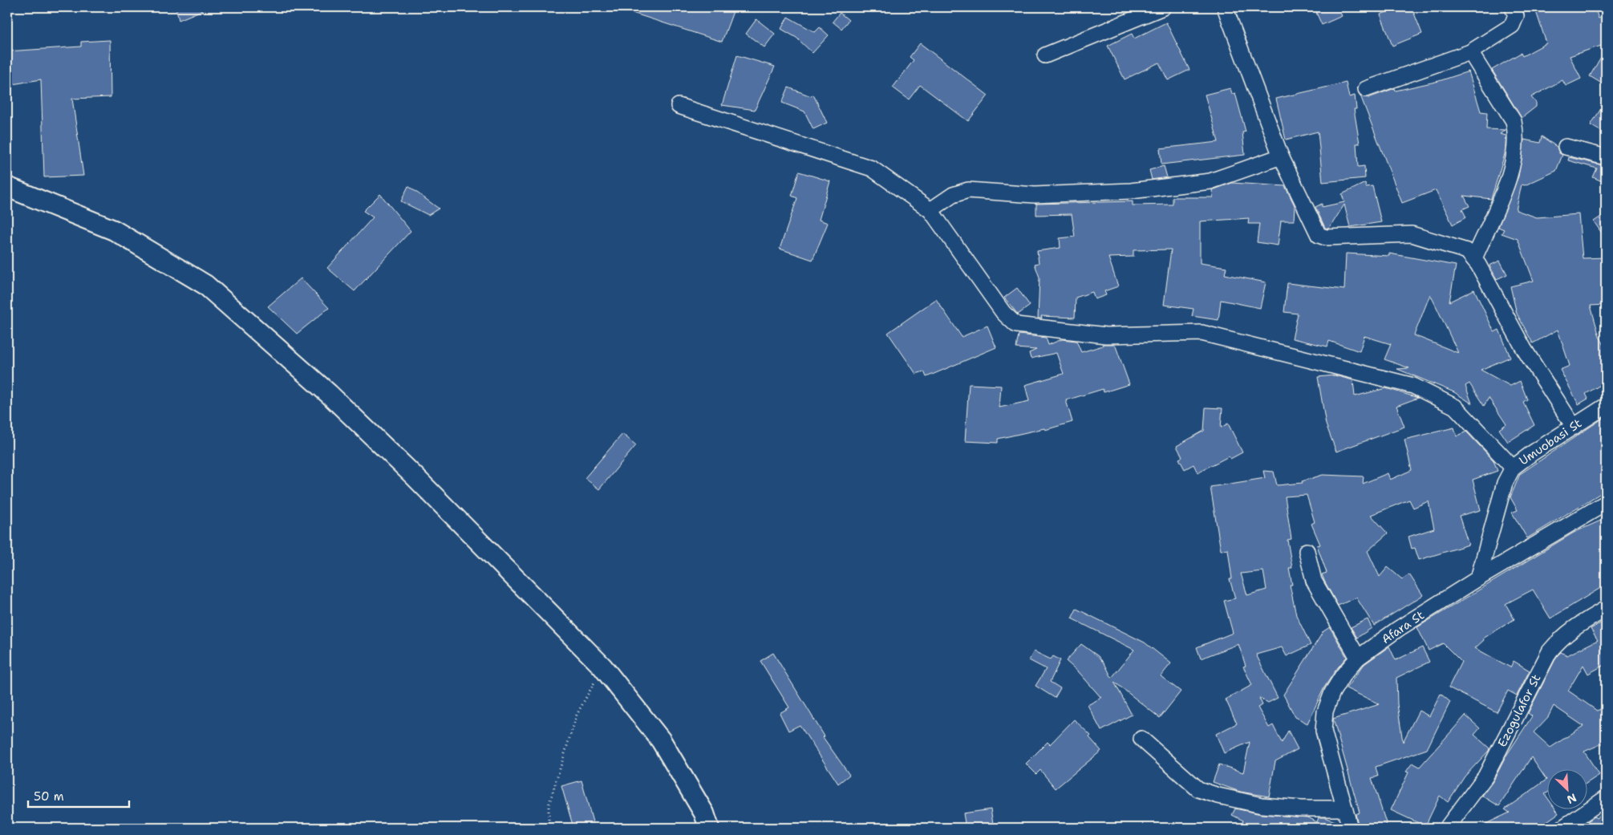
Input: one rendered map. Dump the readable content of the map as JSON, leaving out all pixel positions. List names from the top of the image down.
{
  "streets": {
    "street": ["Umuobasi St", "Afara St", "Ezogulafor St"]
  },
  "crossings": [
    ["Umuobasi St", "Afara St"]
  ],
  "scale_bar": "50 m",
  "north": "bottom right"
}
